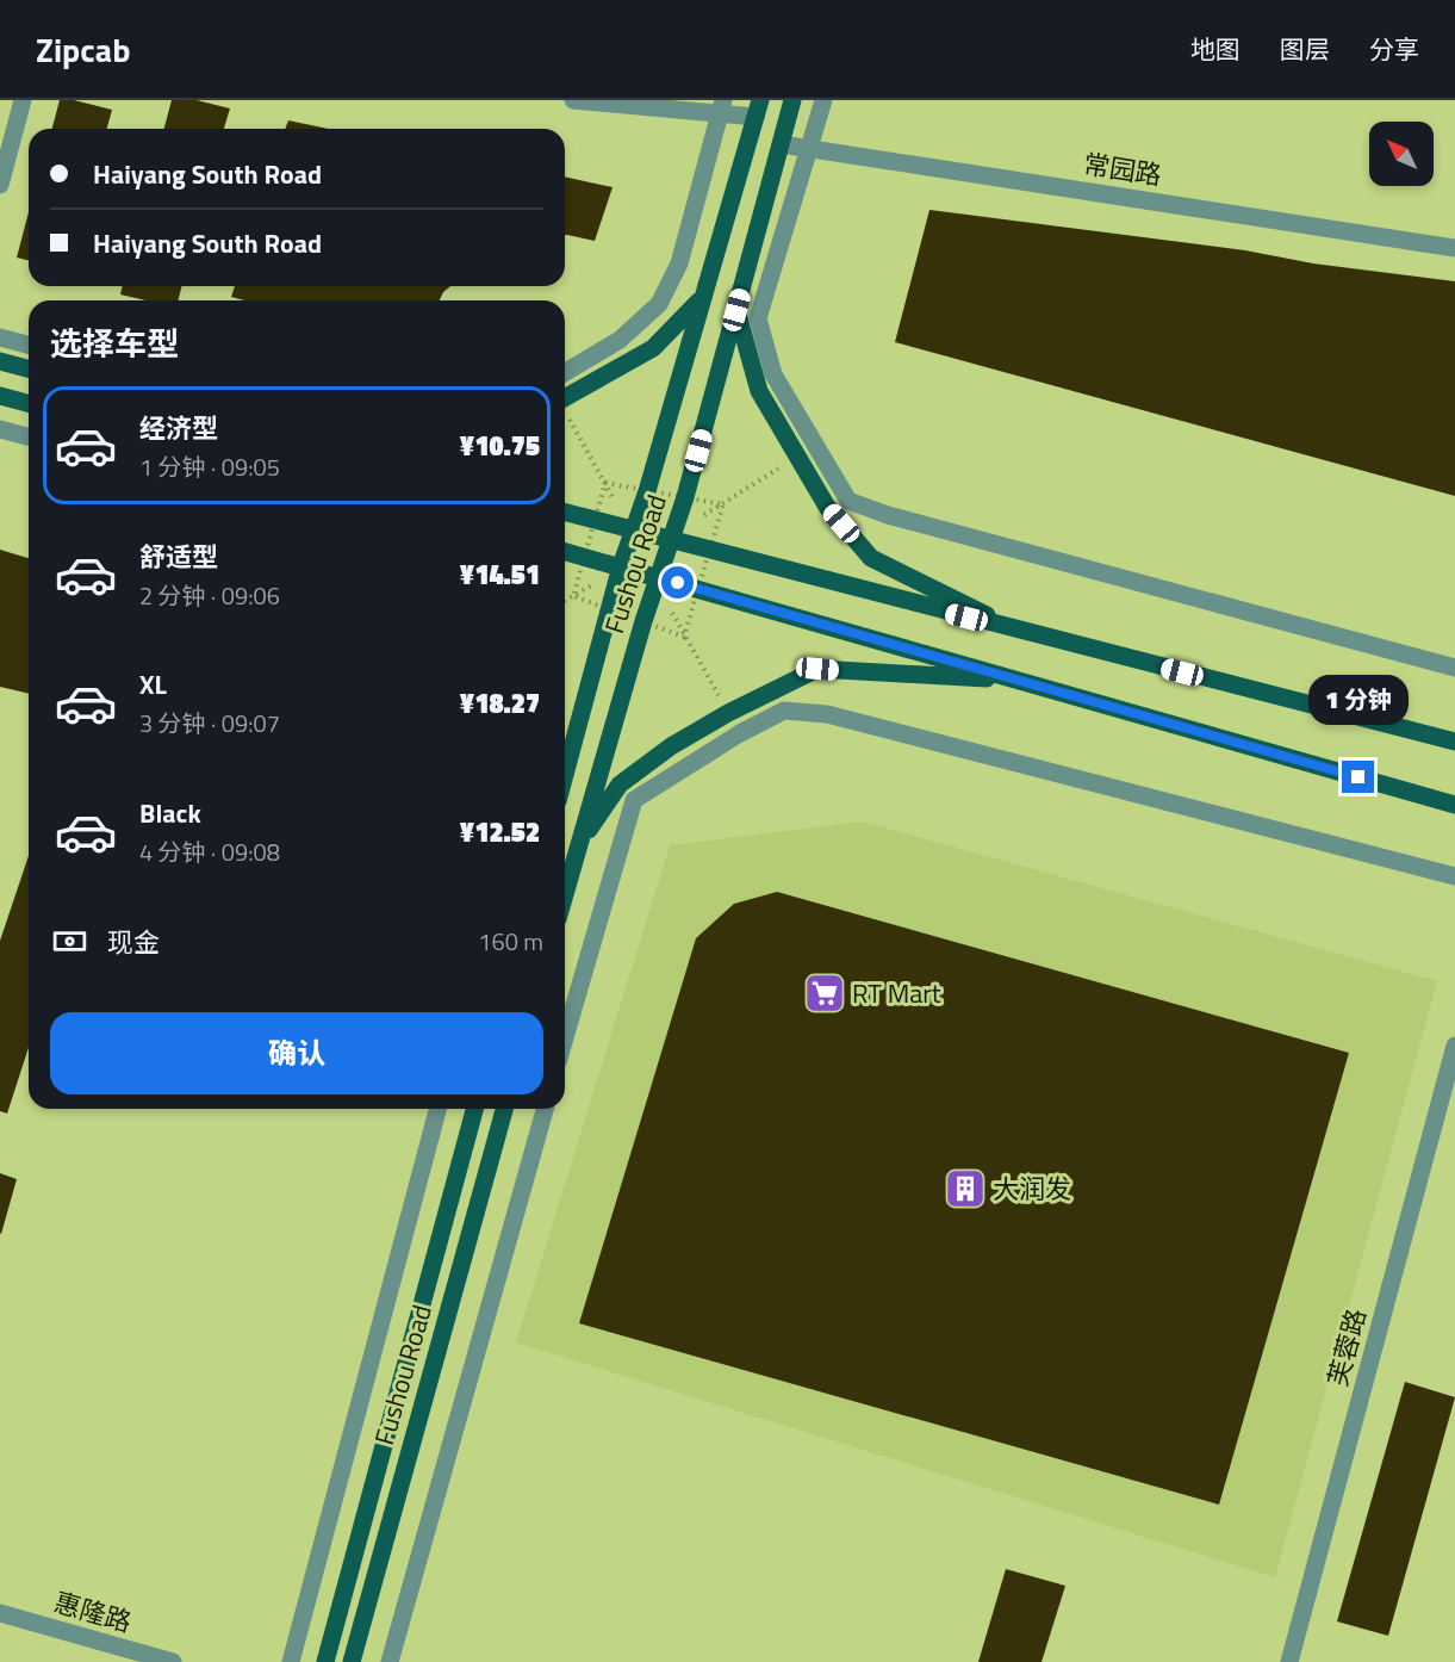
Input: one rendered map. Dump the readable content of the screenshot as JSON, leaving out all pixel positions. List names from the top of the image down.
{
  "streets": {
    "main road": ["Fushou Road"],
    "street": ["常园路", "芙蓉路", "惠隆路"]
  },
  "crossings": [
    ["常园路", "Fushou Road"]
  ],
  "places": {
    "supermarket": ["RT Mart"],
    "building": ["大润发"]
  },
  "north": "top left",
  "page": {
    "header": "Zipcab",
    "nav": ["地图", "图层", "分享"],
    "banner": ["Haiyang South Road", "Haiyang South Road"],
    "heading": "选择车型",
    "list": [
      {
        "name": "经济型",
        "note": "1 分钟 · 09:05",
        "value": "¥10.75"
      },
      {
        "name": "舒适型",
        "note": "2 分钟 · 09:06",
        "value": "¥14.51"
      },
      {
        "name": "XL",
        "note": "3 分钟 · 09:07",
        "value": "¥18.27"
      },
      {
        "name": "Black",
        "note": "4 分钟 · 09:08",
        "value": "¥12.52"
      }
    ],
    "bubble": "1 分钟",
    "pay": ["现金", "160 m"],
    "buttons": "确认"
  }
}
